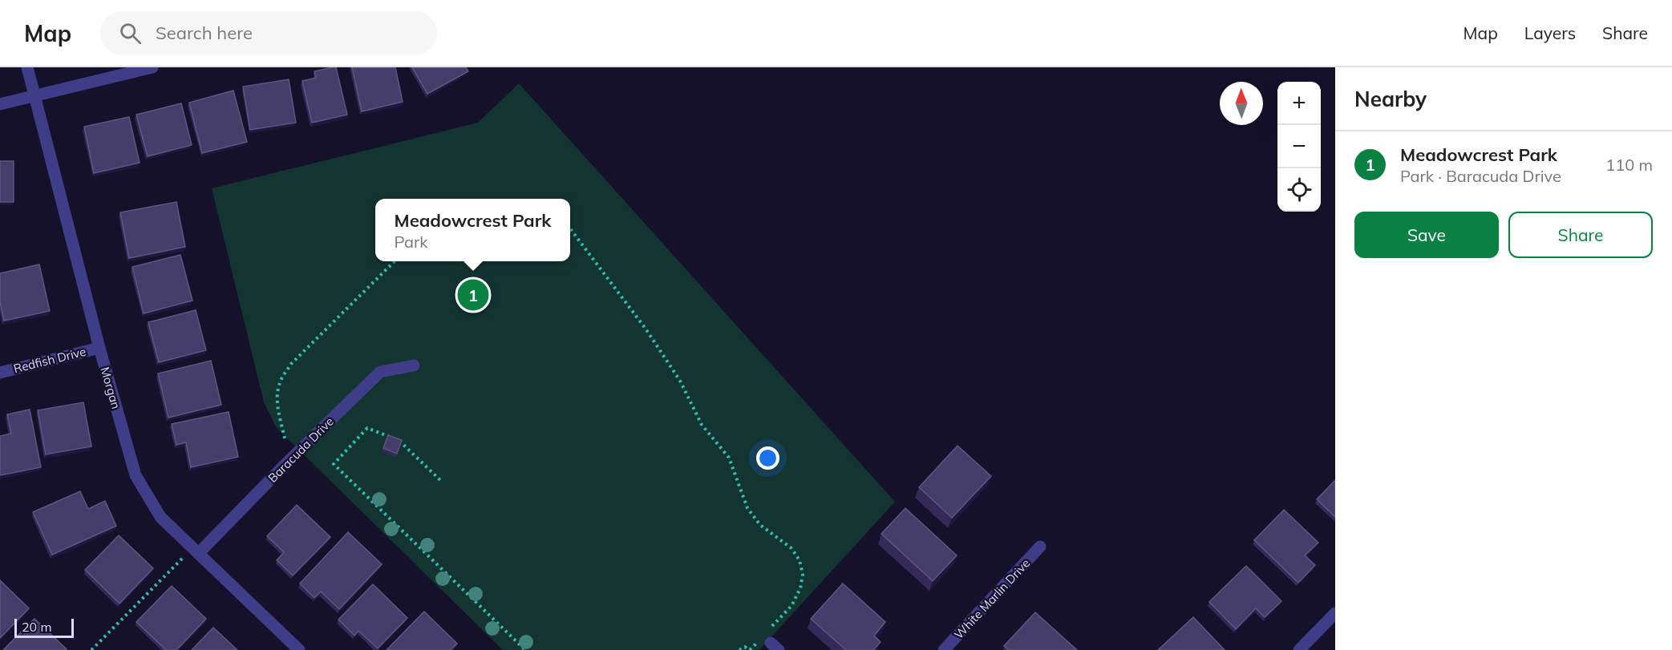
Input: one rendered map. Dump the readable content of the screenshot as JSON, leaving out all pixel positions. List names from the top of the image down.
{
  "streets": {
    "street": [
      "Redfish Drive",
      "Morgan",
      "Baracuda Drive",
      "White Marlin Drive"
    ]
  },
  "crossings": [
    ["Redfish Drive", "Morgan"],
    ["Morgan", "Baracuda Drive"]
  ],
  "scale_bar": "20 m",
  "north": "top",
  "page": {
    "header": "Map",
    "search": "Search here",
    "nav": ["Map", "Layers", "Share"],
    "heading": "Nearby",
    "map_buttons": ["+", "−"],
    "list": [
      {
        "mark": "1",
        "name": "Meadowcrest Park",
        "note": "Park · Baracuda Drive",
        "value": "110 m"
      }
    ],
    "buttons": ["Save", "Share"],
    "popup": ["Meadowcrest Park", "Park"],
    "pins": "1",
    "scale": "20 m"
  }
}
